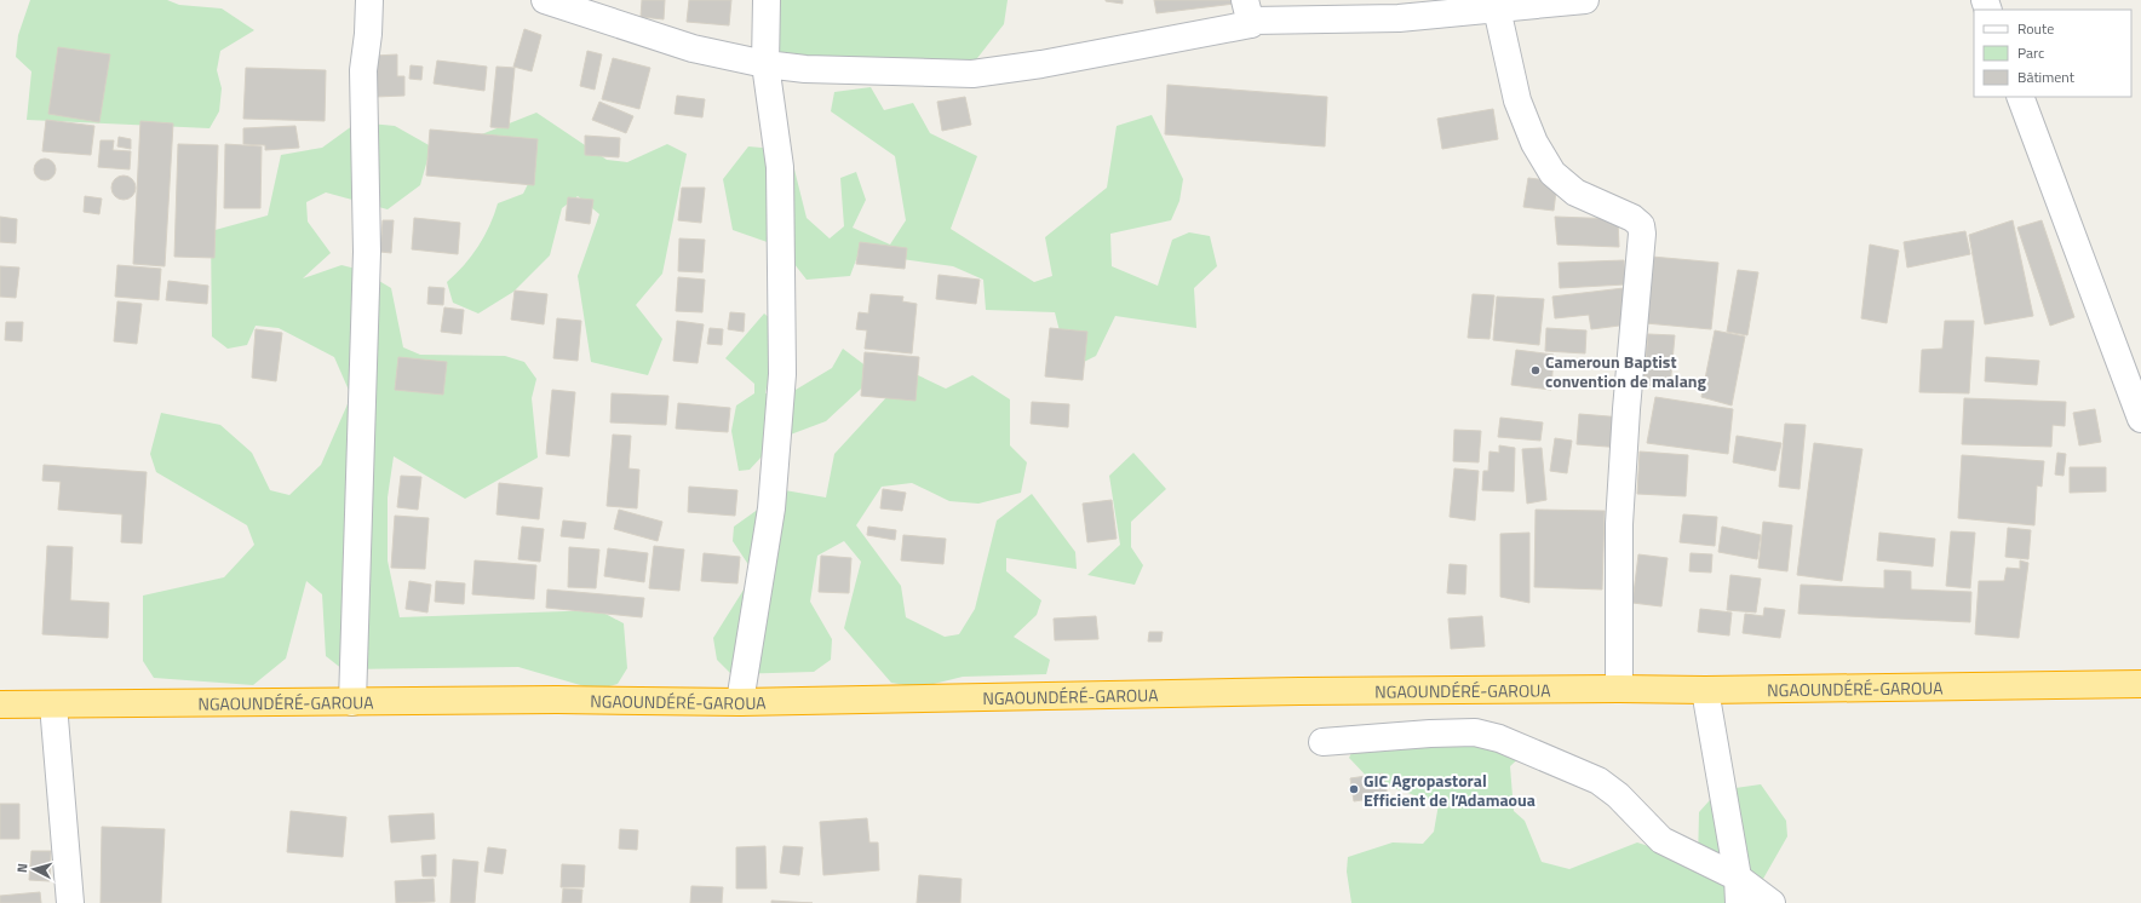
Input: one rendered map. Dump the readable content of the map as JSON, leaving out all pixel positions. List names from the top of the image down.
{
  "streets": {
    "highway": ["NGAOUNDÉRÉ-GAROUA"]
  },
  "places": ["Cameroun Baptist convention de malang", "GIC Agropastoral Efficient de ľAdamaoua"],
  "legend": ["Route", "Parc", "Bâtiment"],
  "north": "left"
}
